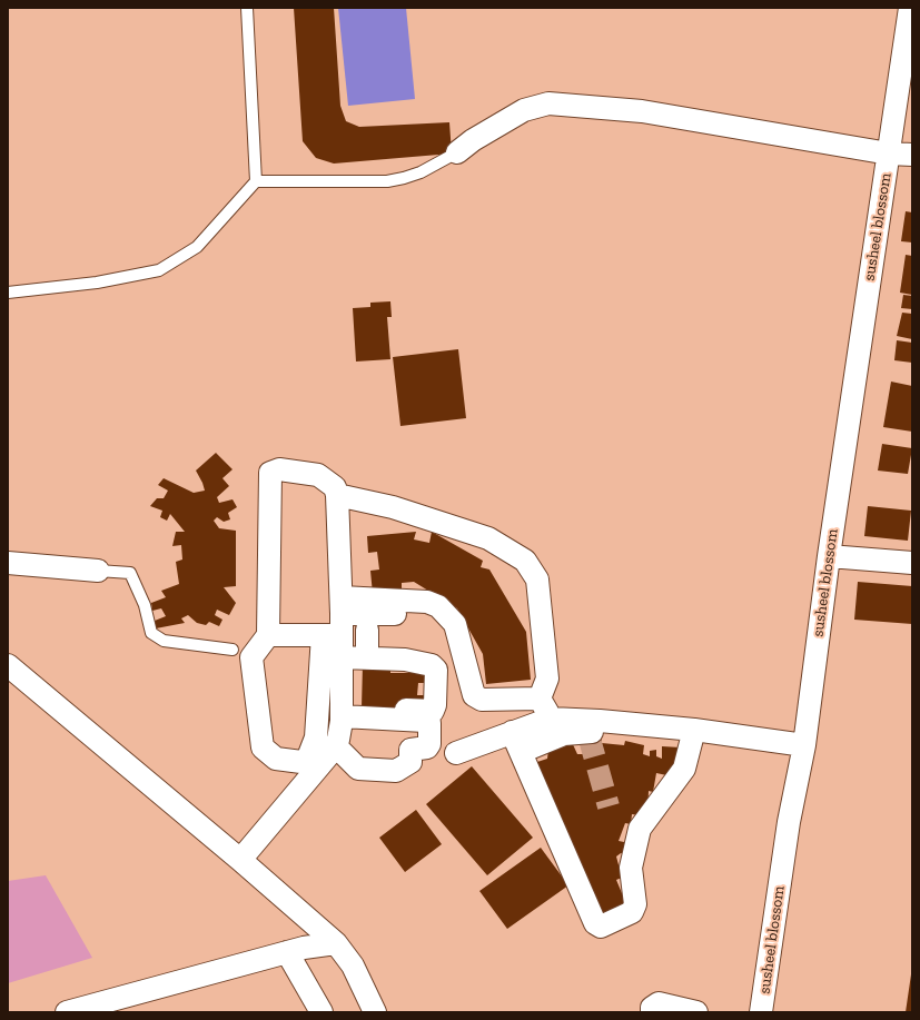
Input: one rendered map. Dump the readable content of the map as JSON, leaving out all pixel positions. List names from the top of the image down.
{
  "streets": {
    "street": ["susheel blossom"]
  }
}
